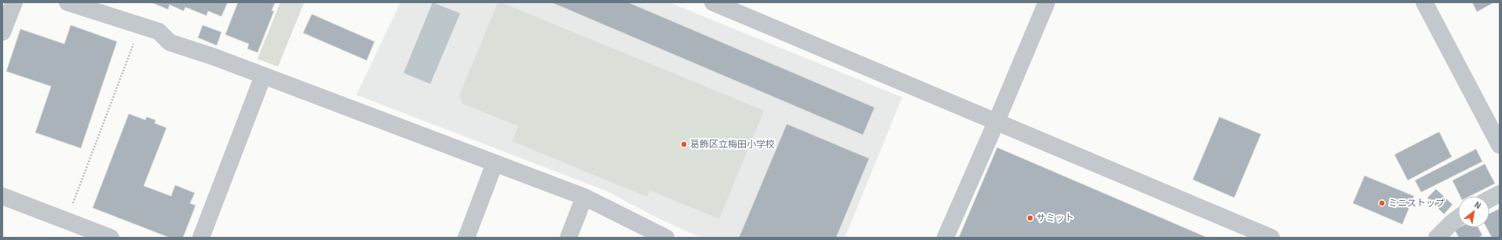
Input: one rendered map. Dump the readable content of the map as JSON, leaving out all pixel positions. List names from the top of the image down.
{
  "places": ["葛飾区立梅田小学校", "ミニストップ", "サミット"],
  "north": "top right"
}
